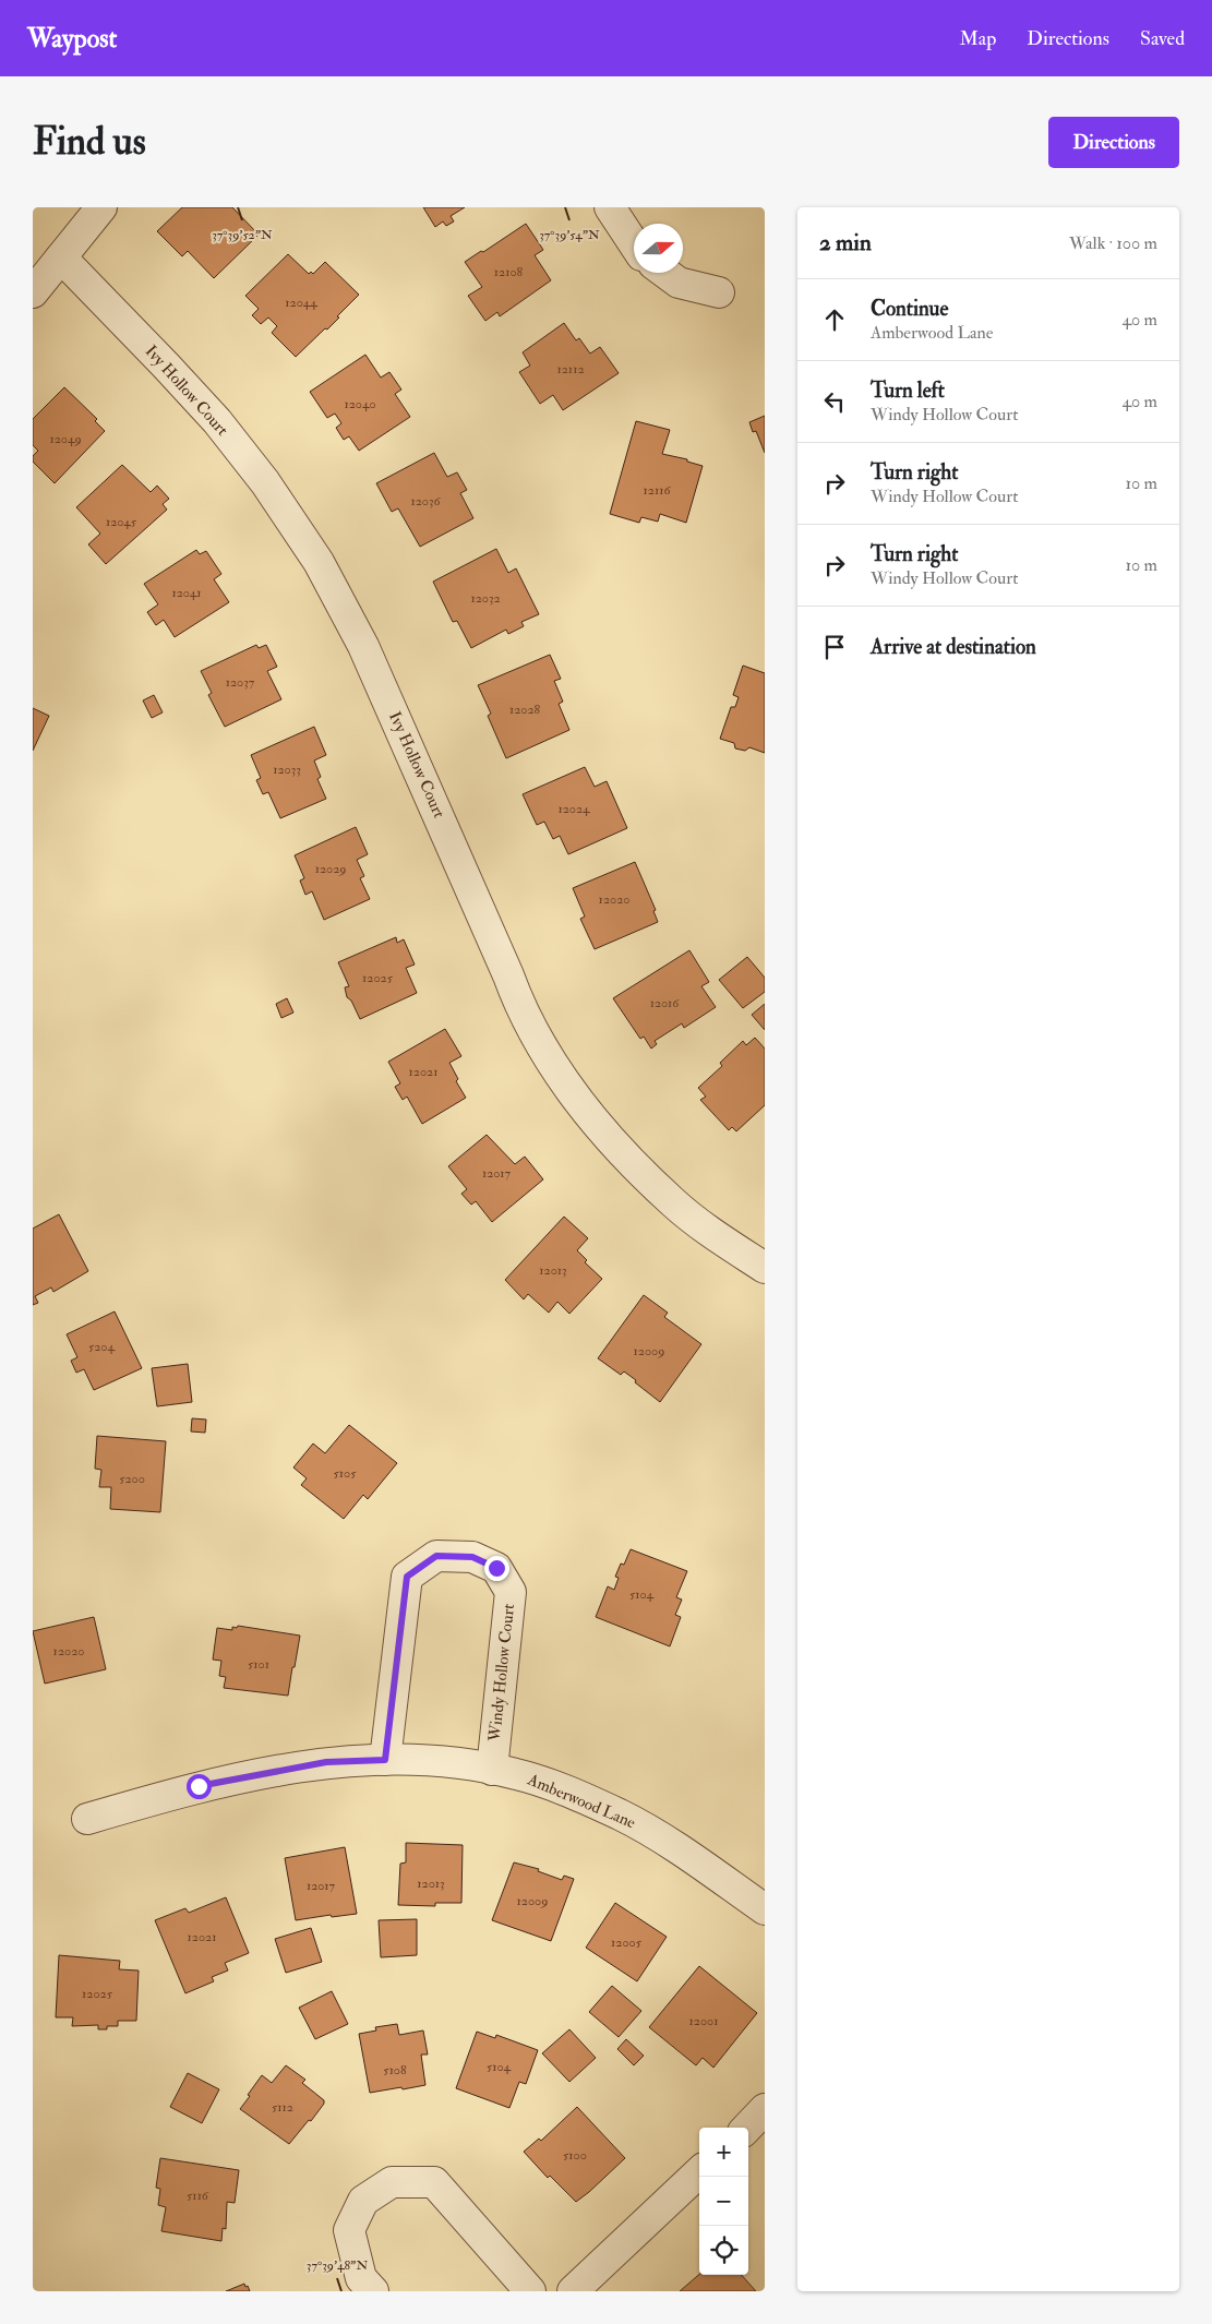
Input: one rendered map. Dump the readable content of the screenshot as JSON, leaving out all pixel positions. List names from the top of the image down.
{
  "streets": {
    "street": ["Ivy Hollow Court", "Windy Hollow Court", "Amberwood Lane"]
  },
  "crossings": [
    ["Windy Hollow Court", "Amberwood Lane"]
  ],
  "house_numbers": [
    "12108",
    "12044",
    "12112",
    "12040",
    "12049",
    "12116",
    "12036",
    "12045",
    "12041",
    "12032",
    "12037",
    "12028",
    "12033",
    "12024",
    "12029",
    "12020",
    "12025",
    "12016",
    "12021",
    "12017",
    "12013",
    "5204",
    "12009",
    "5105",
    "5200",
    "5104",
    "12020",
    "5101",
    "12013",
    "12017",
    "12009",
    "12021",
    "12005",
    "12025",
    "12001",
    "5104",
    "5108",
    "5112",
    "5100",
    "5116"
  ],
  "north": "right",
  "page": {
    "header": "Waypost",
    "nav": ["Map", "Directions", "Saved"],
    "buttons": "Directions",
    "title": "Find us",
    "heading": ["2 min", "Walk · 100 m"],
    "list": [
      ["Continue", "Amberwood Lane", "40 m"],
      ["Turn left", "Windy Hollow Court", "40 m"],
      ["Turn right", "Windy Hollow Court", "10 m"],
      ["Turn right", "Windy Hollow Court", "10 m"],
      "Arrive at destination"
    ],
    "map_buttons": ["+", "−"]
  },
  "coordinates": ["37°39'54\"N", "37°39'52\"N", "37°39'48\"N"]
}
